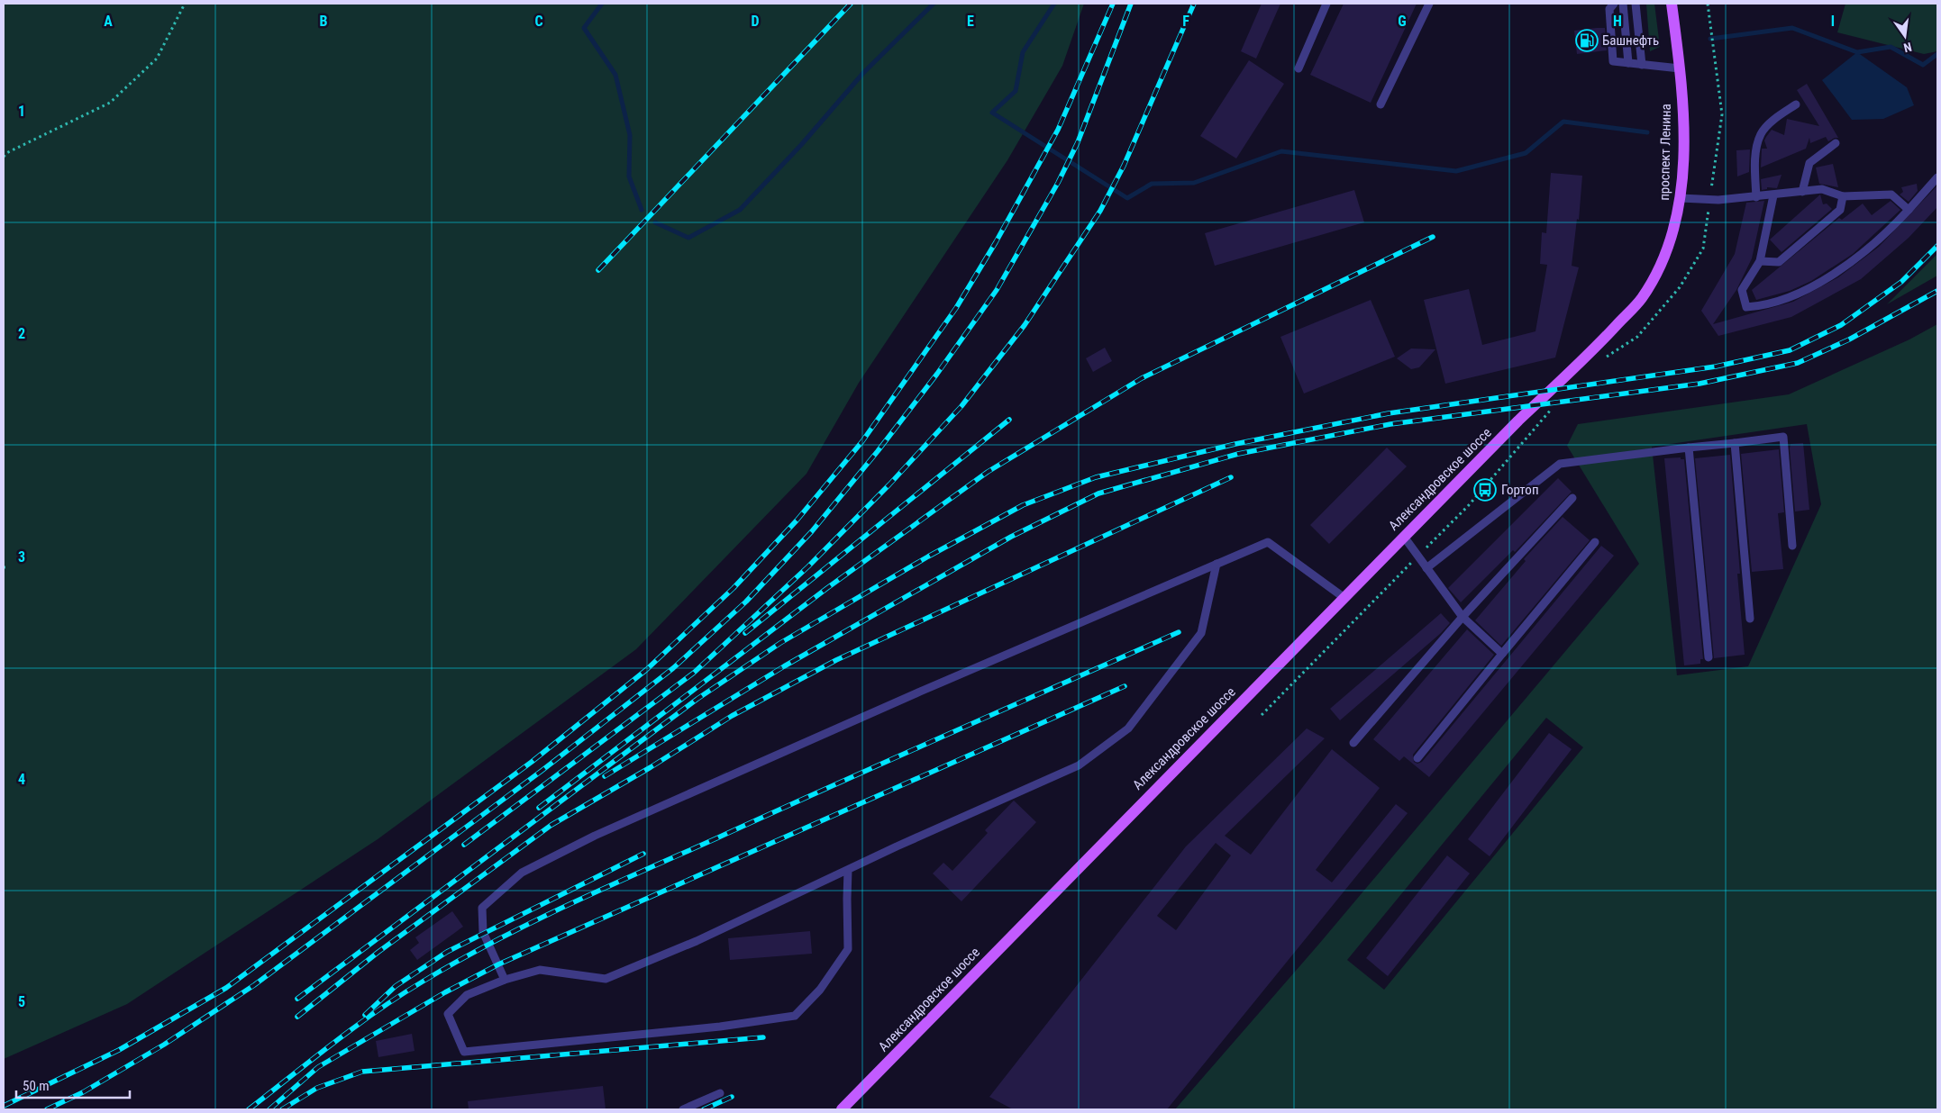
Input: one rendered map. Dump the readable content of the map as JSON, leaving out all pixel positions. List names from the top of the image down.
{
  "streets": {
    "main road": ["проспект Ленина", "Александровское шоссе"]
  },
  "crossings": [
    ["проспект Ленина", "Александровское шоссе"]
  ],
  "places": {
    "fuel station": ["Башнефть"],
    "bus stop": ["Гортоп"]
  },
  "scale_bar": "50 m",
  "north": "bottom",
  "grid": {
    "columns": [
      "A",
      "B",
      "C",
      "D",
      "E",
      "F",
      "G",
      "H",
      "I"
    ],
    "rows": [
      "1",
      "2",
      "3",
      "4",
      "5"
    ]
  }
}
